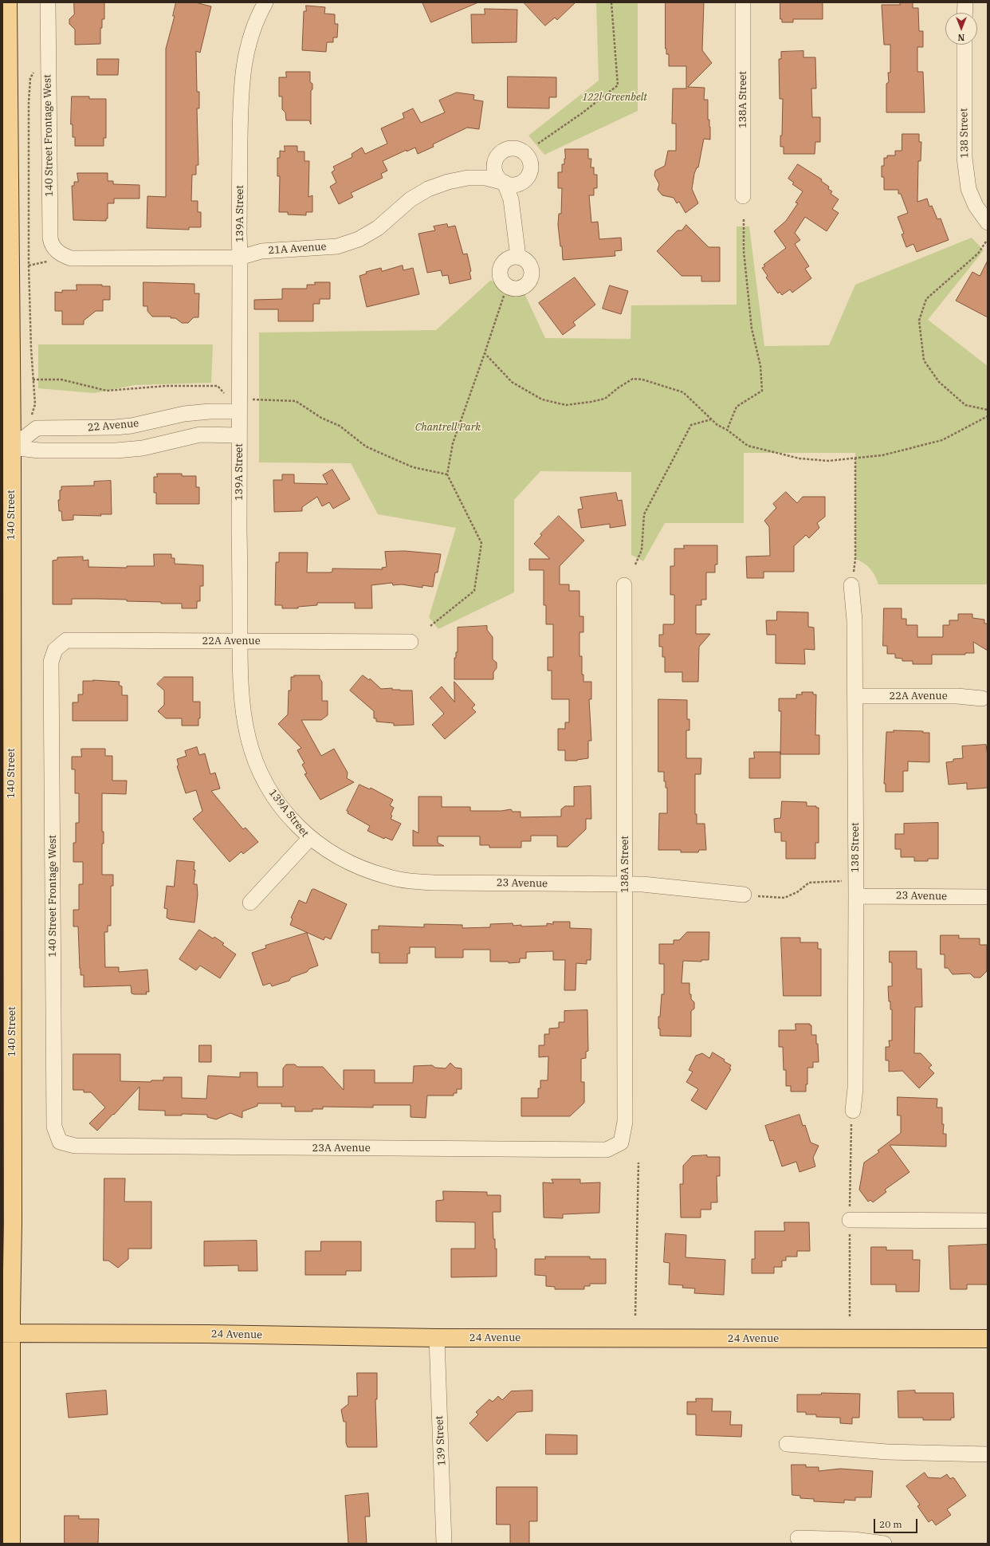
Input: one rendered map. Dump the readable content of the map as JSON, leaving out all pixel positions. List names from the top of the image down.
{
  "streets": {
    "main road": ["140 Street", "24 Avenue"],
    "street": [
      "138A Street",
      "138 Street",
      "140 Street Frontage West",
      "139A Street",
      "21A Avenue",
      "22 Avenue",
      "22A Avenue",
      "23 Avenue",
      "23A Avenue",
      "139 Street"
    ]
  },
  "crossings": [
    ["138A Street", "23 Avenue"],
    ["138A Street", "23A Avenue"],
    ["138 Street", "22A Avenue"],
    ["138 Street", "23 Avenue"],
    ["140 Street Frontage West", "21A Avenue"],
    ["140 Street Frontage West", "22A Avenue"],
    ["140 Street Frontage West", "23A Avenue"],
    ["139A Street", "21A Avenue"],
    ["139A Street", "22 Avenue"],
    ["139A Street", "22A Avenue"],
    ["139A Street", "23 Avenue"],
    ["22 Avenue", "140 Street"],
    ["140 Street", "24 Avenue"],
    ["24 Avenue", "139 Street"]
  ],
  "parks": ["122l Greenbelt", "Chantrell Park"],
  "scale_bar": "20 m",
  "north": "bottom"
}
